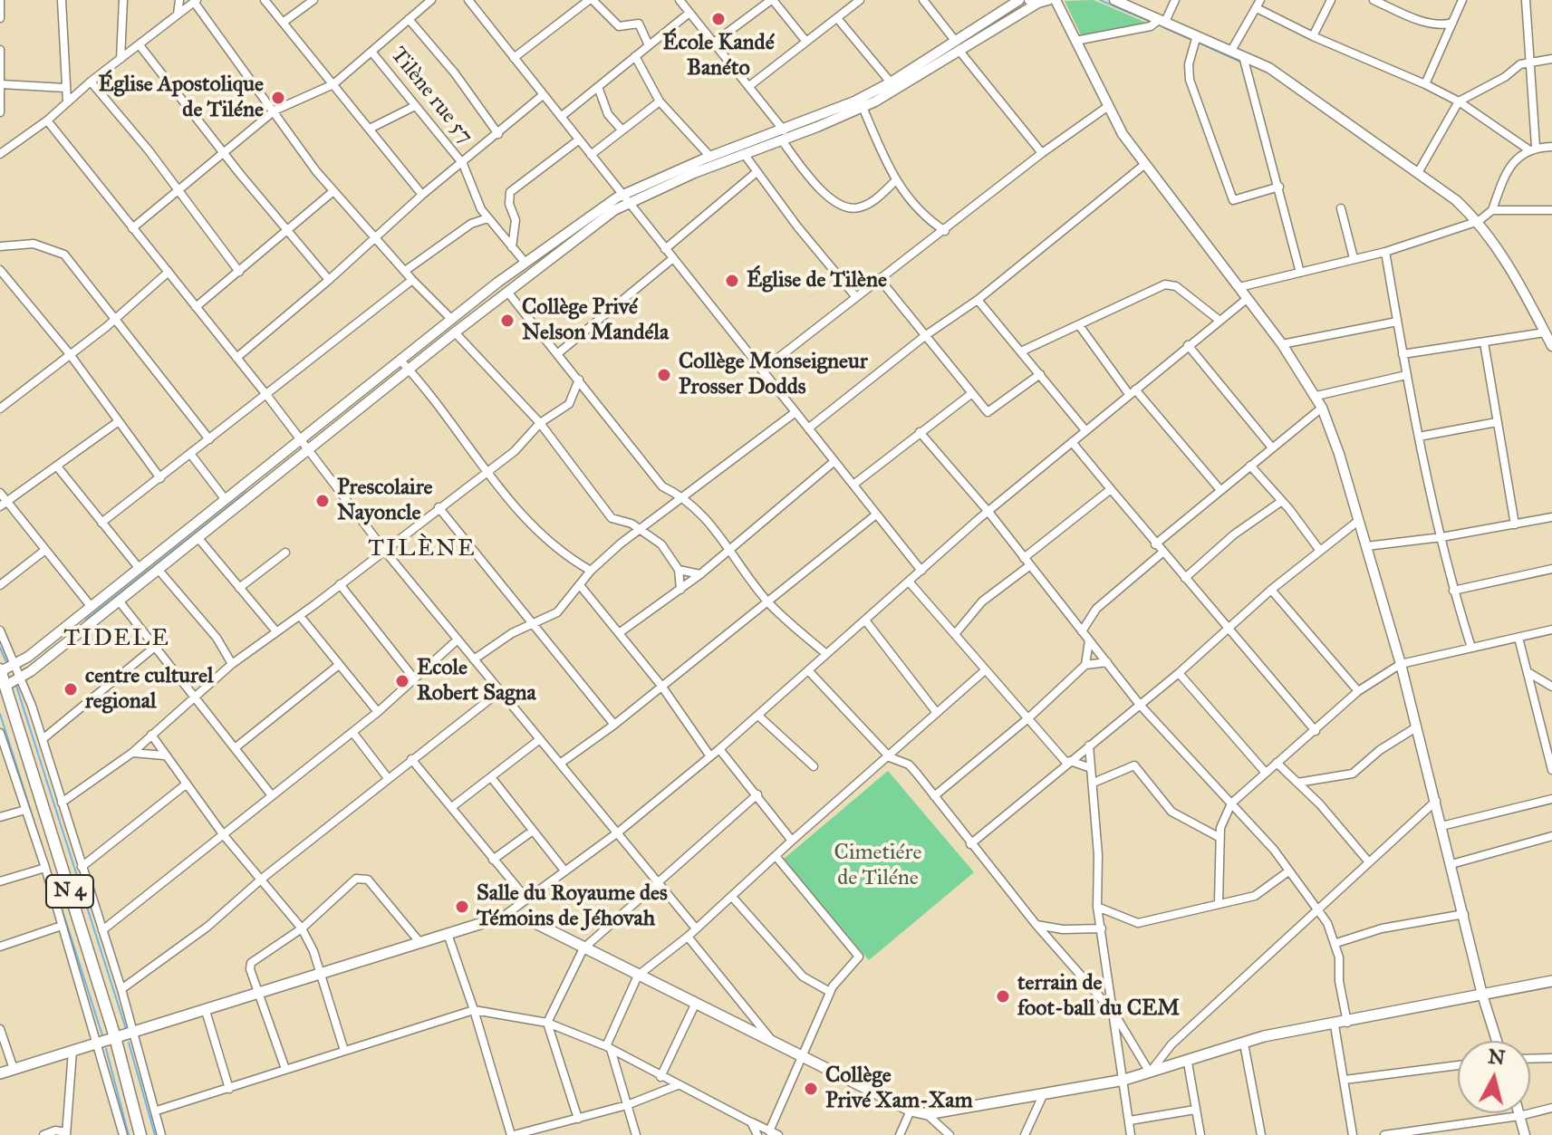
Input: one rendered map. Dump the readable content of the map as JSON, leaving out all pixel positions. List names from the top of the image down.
{
  "streets": {
    "highway": ["N 4"],
    "street": ["Tilène rue 57"]
  },
  "districts": ["TILÈNE", "TIDELE"],
  "parks": ["Cimetiére de Tiléne"],
  "places": [
    "École Kandé Banéto",
    "Église Apostolique de Tiléne",
    "Église de Tilène",
    "Collège Privé Nelson Mandéla",
    "Collège Monseigneur Prosser Dodds",
    "Prescolaire Nayoncle",
    "Ecole Robert Sagna",
    "centre culturel regional",
    "Salle du Royaume des Témoins de Jéhovah",
    "terrain de foot-ball du CEM",
    "Collège Privé Xam-Xam"
  ],
  "north": "top"
}
